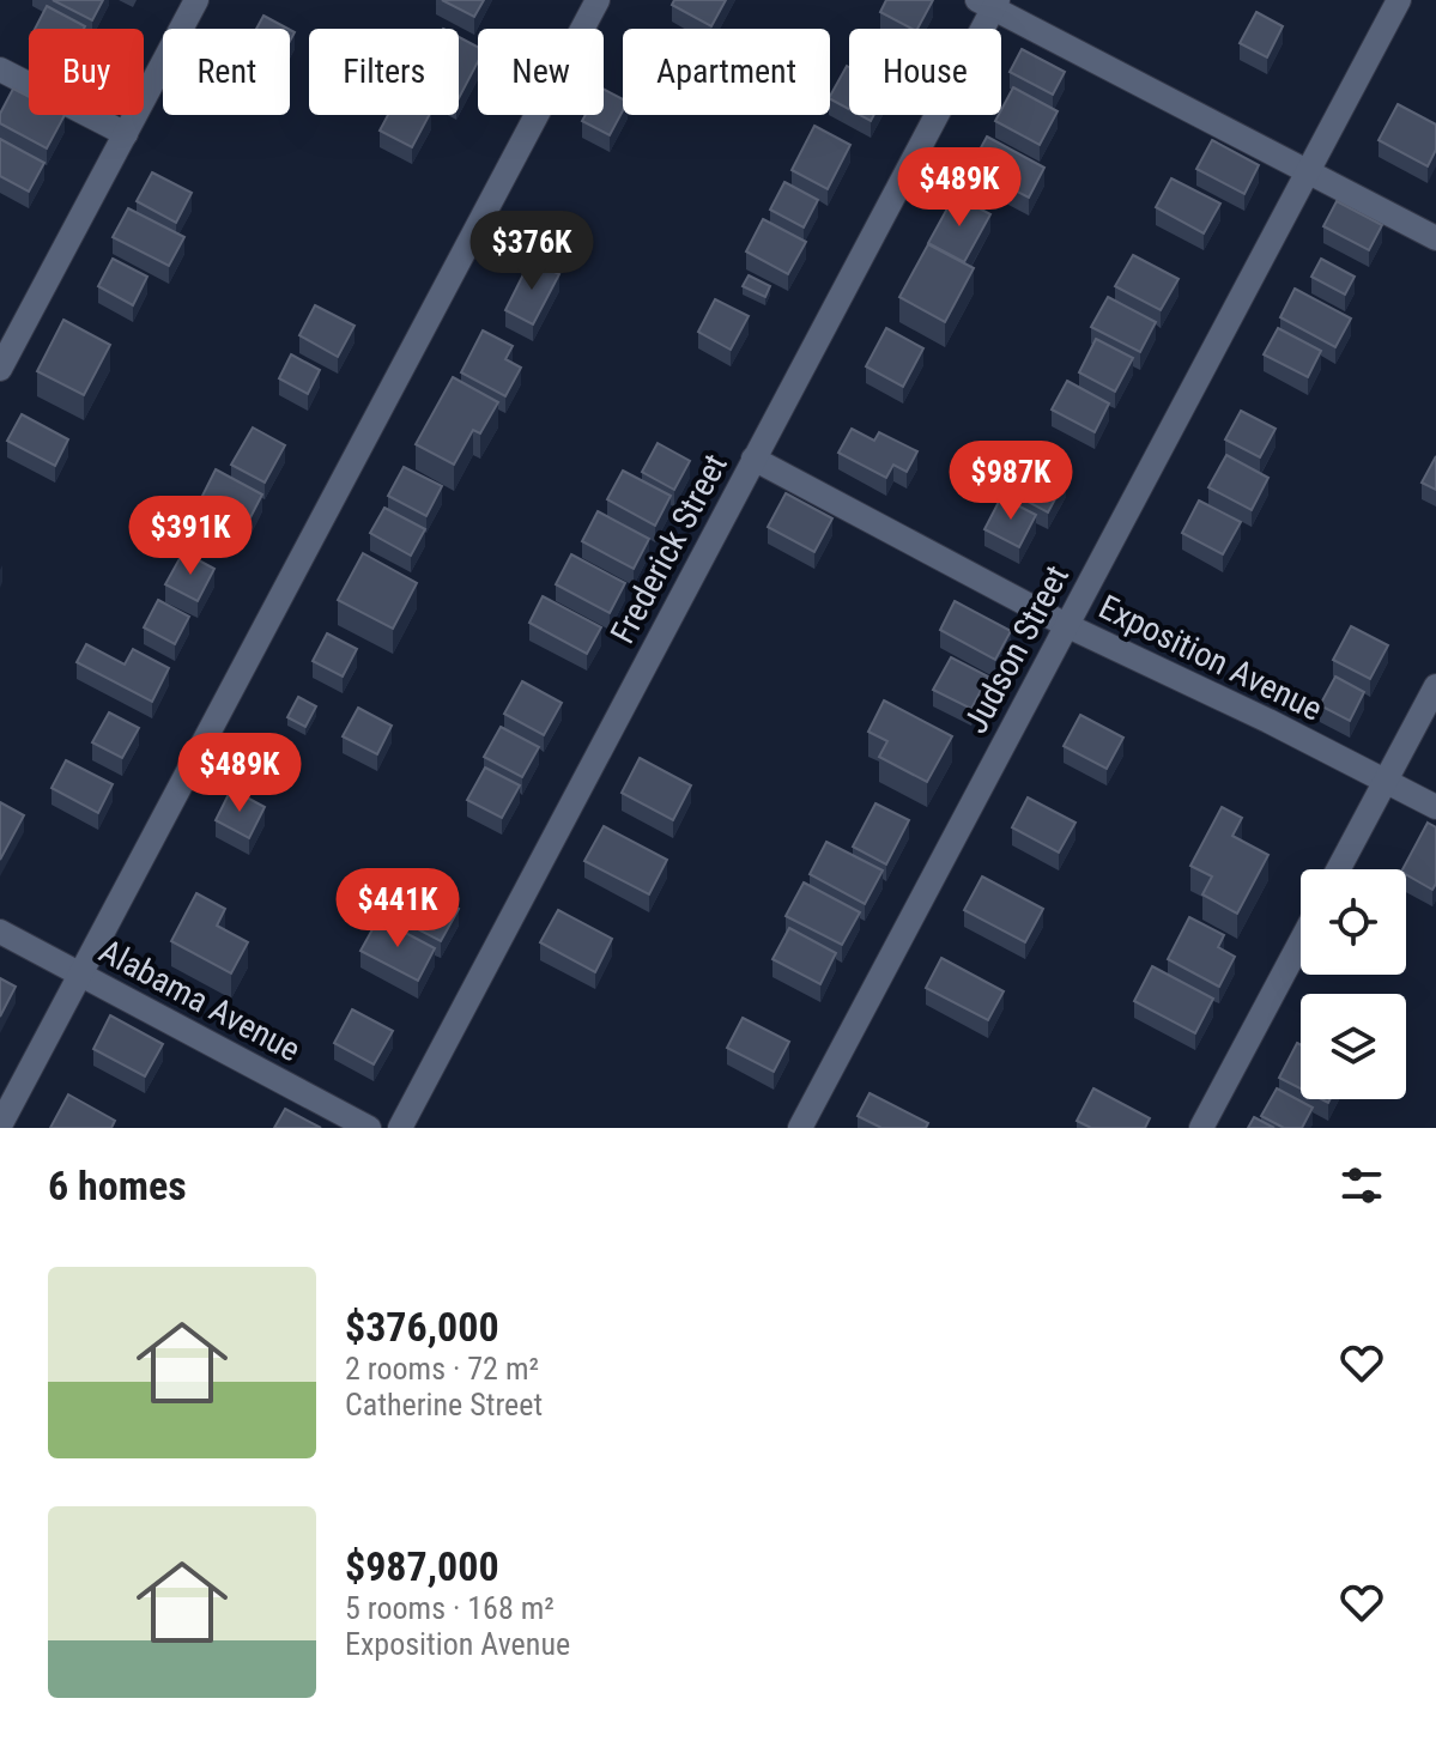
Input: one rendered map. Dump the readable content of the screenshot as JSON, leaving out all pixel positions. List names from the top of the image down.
{
  "streets": {
    "street": [
      "Frederick Street",
      "Judson Street",
      "Exposition Avenue",
      "Alabama Avenue"
    ]
  },
  "crossings": [
    ["Frederick Street", "Exposition Avenue"],
    ["Judson Street", "Exposition Avenue"]
  ],
  "page": {
    "chip": [
      "Buy",
      "Rent",
      "Filters",
      "New",
      "Apartment",
      "House"
    ],
    "price": [
      "$489K",
      "$376K",
      "$987K",
      "$391K",
      "$489K",
      "$441K"
    ],
    "heading": "6 homes",
    "list": [
      {
        "name": "$376,000",
        "note": "2 rooms · 72 m² · Catherine Street"
      },
      {
        "name": "$987,000",
        "note": "5 rooms · 168 m² · Exposition Avenue"
      }
    ]
  }
}
